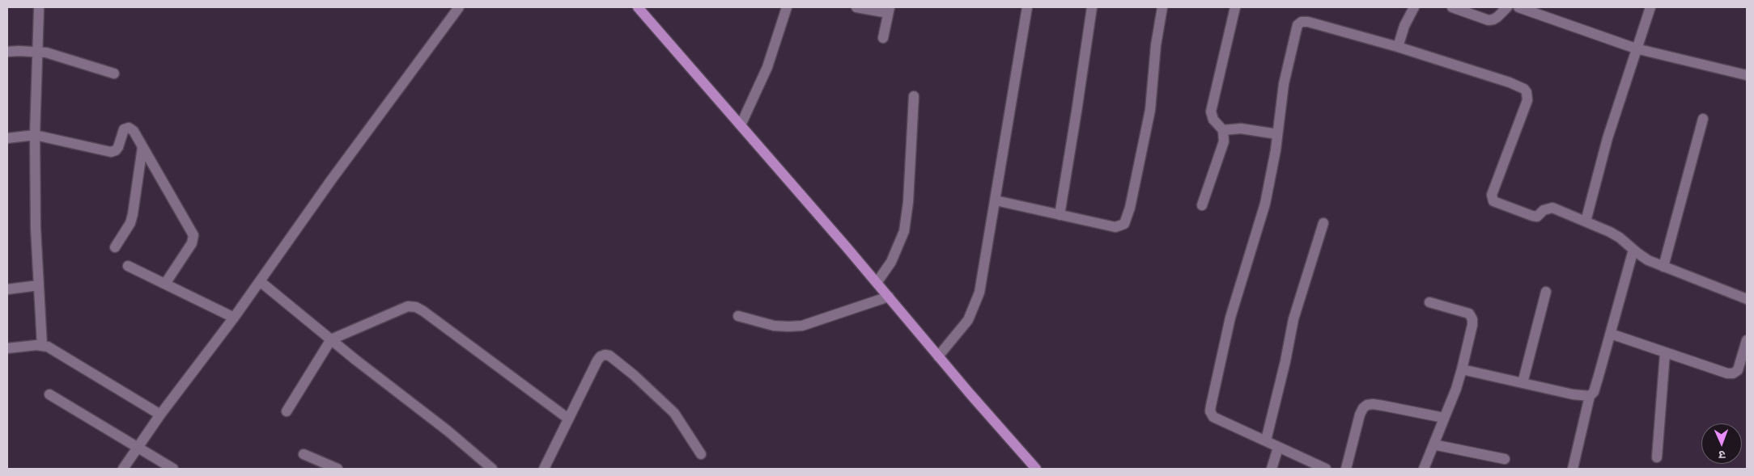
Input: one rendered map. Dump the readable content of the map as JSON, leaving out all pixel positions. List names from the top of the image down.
{
  "north": "bottom"
}
